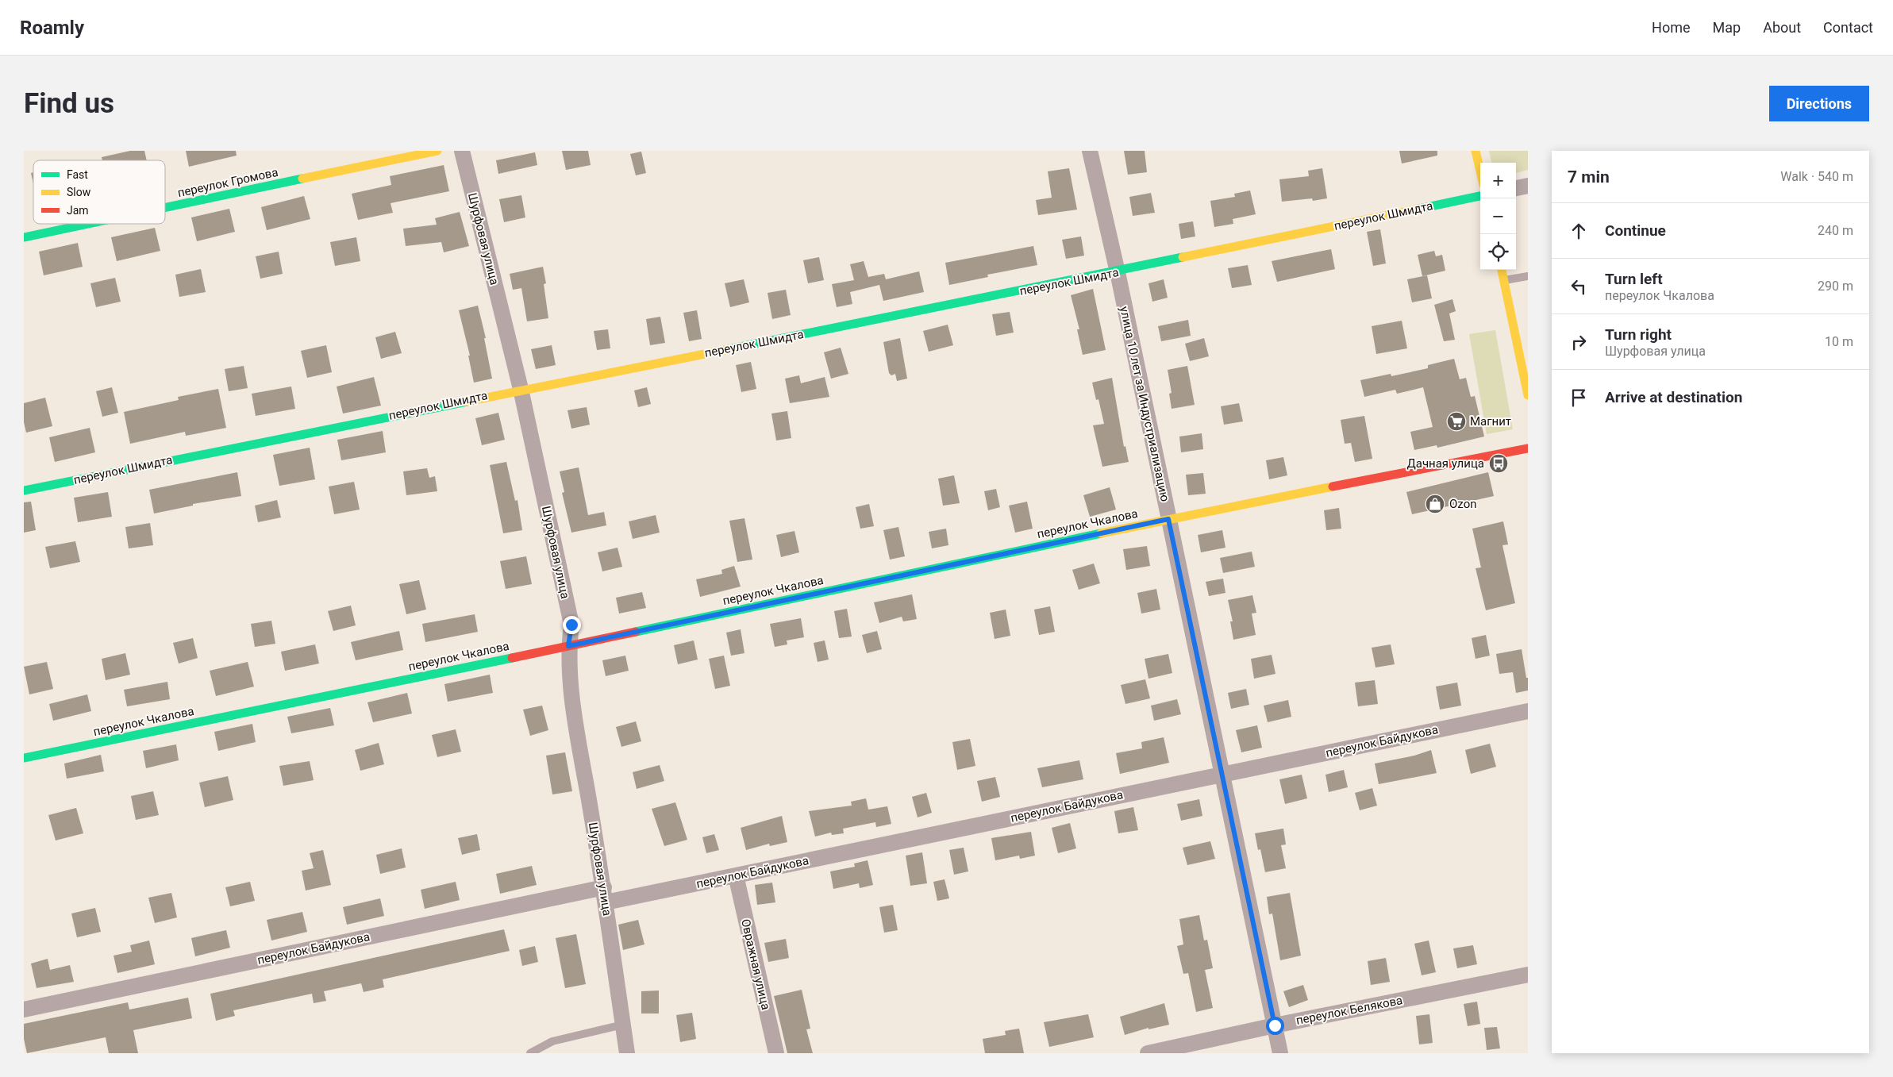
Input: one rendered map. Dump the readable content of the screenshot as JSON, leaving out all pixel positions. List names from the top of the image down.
{
  "streets": {
    "street": [
      "переулок Громова",
      "переулок Шмидта",
      "Шурфовая улица",
      "улица 10 лет за Индустриализацию",
      "переулок Чкалова",
      "переулок Байдукова",
      "Овражная улица",
      "переулок Белякова"
    ]
  },
  "crossings": [
    ["переулок Шмидта", "Шурфовая улица"],
    ["переулок Шмидта", "улица 10 лет за Индустриализацию"],
    ["Шурфовая улица", "переулок Чкалова"],
    ["Шурфовая улица", "переулок Байдукова"],
    ["улица 10 лет за Индустриализацию", "переулок Чкалова"],
    ["улица 10 лет за Индустриализацию", "переулок Байдукова"],
    ["улица 10 лет за Индустриализацию", "переулок Белякова"],
    ["переулок Байдукова", "Овражная улица"]
  ],
  "places": {
    "supermarket": ["Магнит"],
    "bus stop": ["Дачная улица"],
    "shop": ["Ozon"]
  },
  "legend": ["Fast", "Slow", "Jam"],
  "page": {
    "header": "Roamly",
    "nav": [
      "Home",
      "Map",
      "About",
      "Contact"
    ],
    "buttons": "Directions",
    "title": "Find us",
    "heading": ["7 min", "Walk · 540 m"],
    "map_buttons": ["+", "−"],
    "list": [
      ["Continue", "240 m"],
      ["Turn left", "переулок Чкалова", "290 m"],
      ["Turn right", "Шурфовая улица", "10 m"],
      "Arrive at destination"
    ]
  }
}
